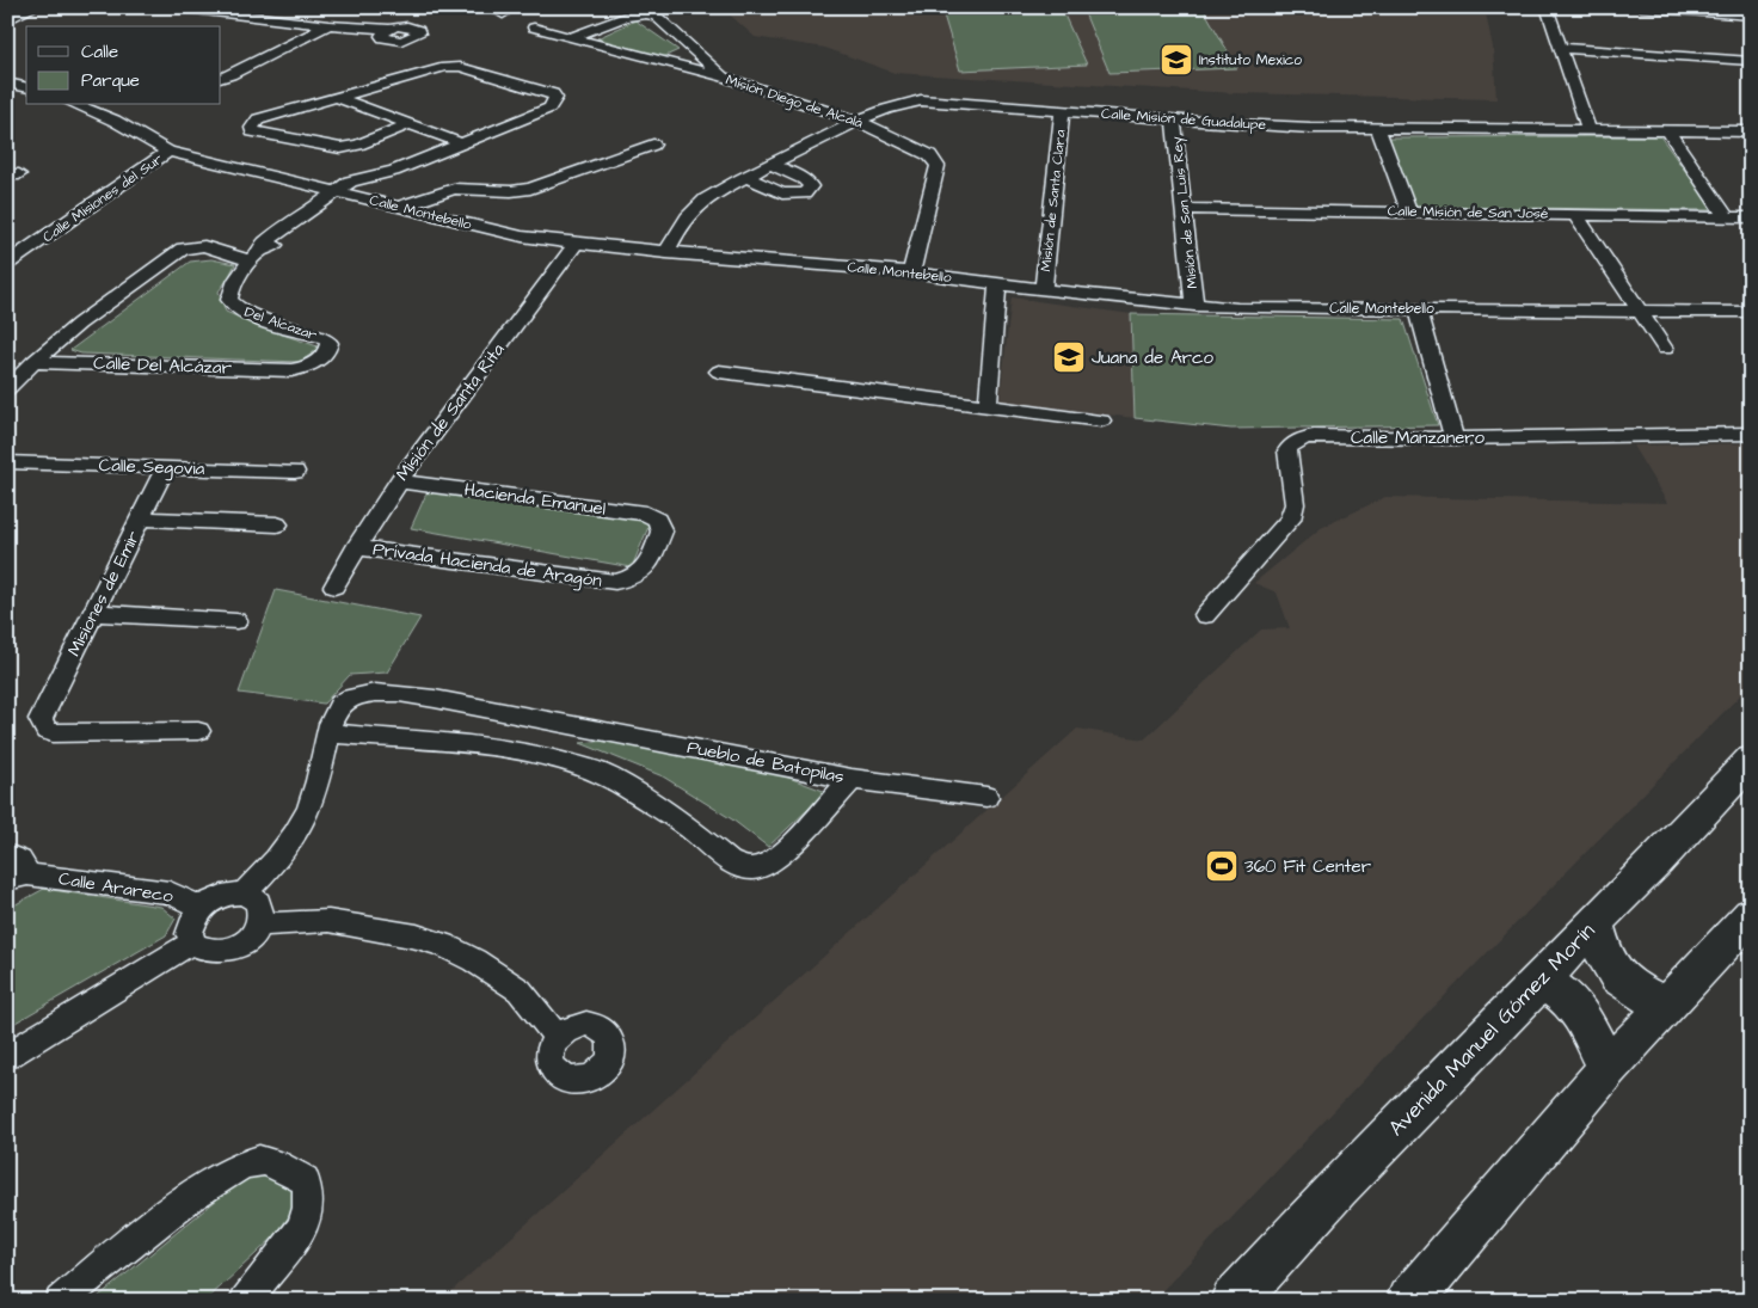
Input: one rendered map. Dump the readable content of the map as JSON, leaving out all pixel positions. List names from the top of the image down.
{
  "streets": {
    "main road": ["Avenida Manuel Gómez Morín"],
    "street": [
      "Misión Diego de Alcalá",
      "Calle Misión de Guadalupe",
      "Calle Misiones del Sur",
      "Misión de Santa Clara",
      "Calle Montebello",
      "Misión de San Luis Rey",
      "Calle Misión de San José",
      "Del Alcazar",
      "Calle Del Alcázar",
      "Misión de Santa Rita",
      "Calle Manzanero",
      "Calle Segovia",
      "Hacienda Emanuel",
      "Privada Hacienda de Aragón",
      "Misiones de Emir",
      "Pueblo de Batopilas",
      "Calle Arareco"
    ]
  },
  "crossings": [
    ["Misión Diego de Alcalá", "Calle Misión de Guadalupe"],
    ["Misión Diego de Alcalá", "Calle Montebello"],
    ["Calle Misión de Guadalupe", "Misión de Santa Clara"],
    ["Calle Misión de Guadalupe", "Calle Montebello"],
    ["Calle Misión de Guadalupe", "Misión de San Luis Rey"],
    ["Calle Misiones del Sur", "Calle Montebello"],
    ["Misión de Santa Clara", "Calle Montebello"],
    ["Calle Montebello", "Misión de San Luis Rey"],
    ["Calle Montebello", "Del Alcazar"],
    ["Calle Montebello", "Misión de Santa Rita"],
    ["Misión de San Luis Rey", "Calle Misión de San José"],
    ["Del Alcazar", "Calle Del Alcázar"],
    ["Misión de Santa Rita", "Hacienda Emanuel"],
    ["Misión de Santa Rita", "Privada Hacienda de Aragón"],
    ["Calle Segovia", "Misiones de Emir"],
    ["Hacienda Emanuel", "Privada Hacienda de Aragón"]
  ],
  "places": {
    "school or university": ["Instituto Mexico", "Juana de Arco"],
    "sports": ["360 Fit Center"]
  },
  "legend": ["Calle", "Parque"]
}
